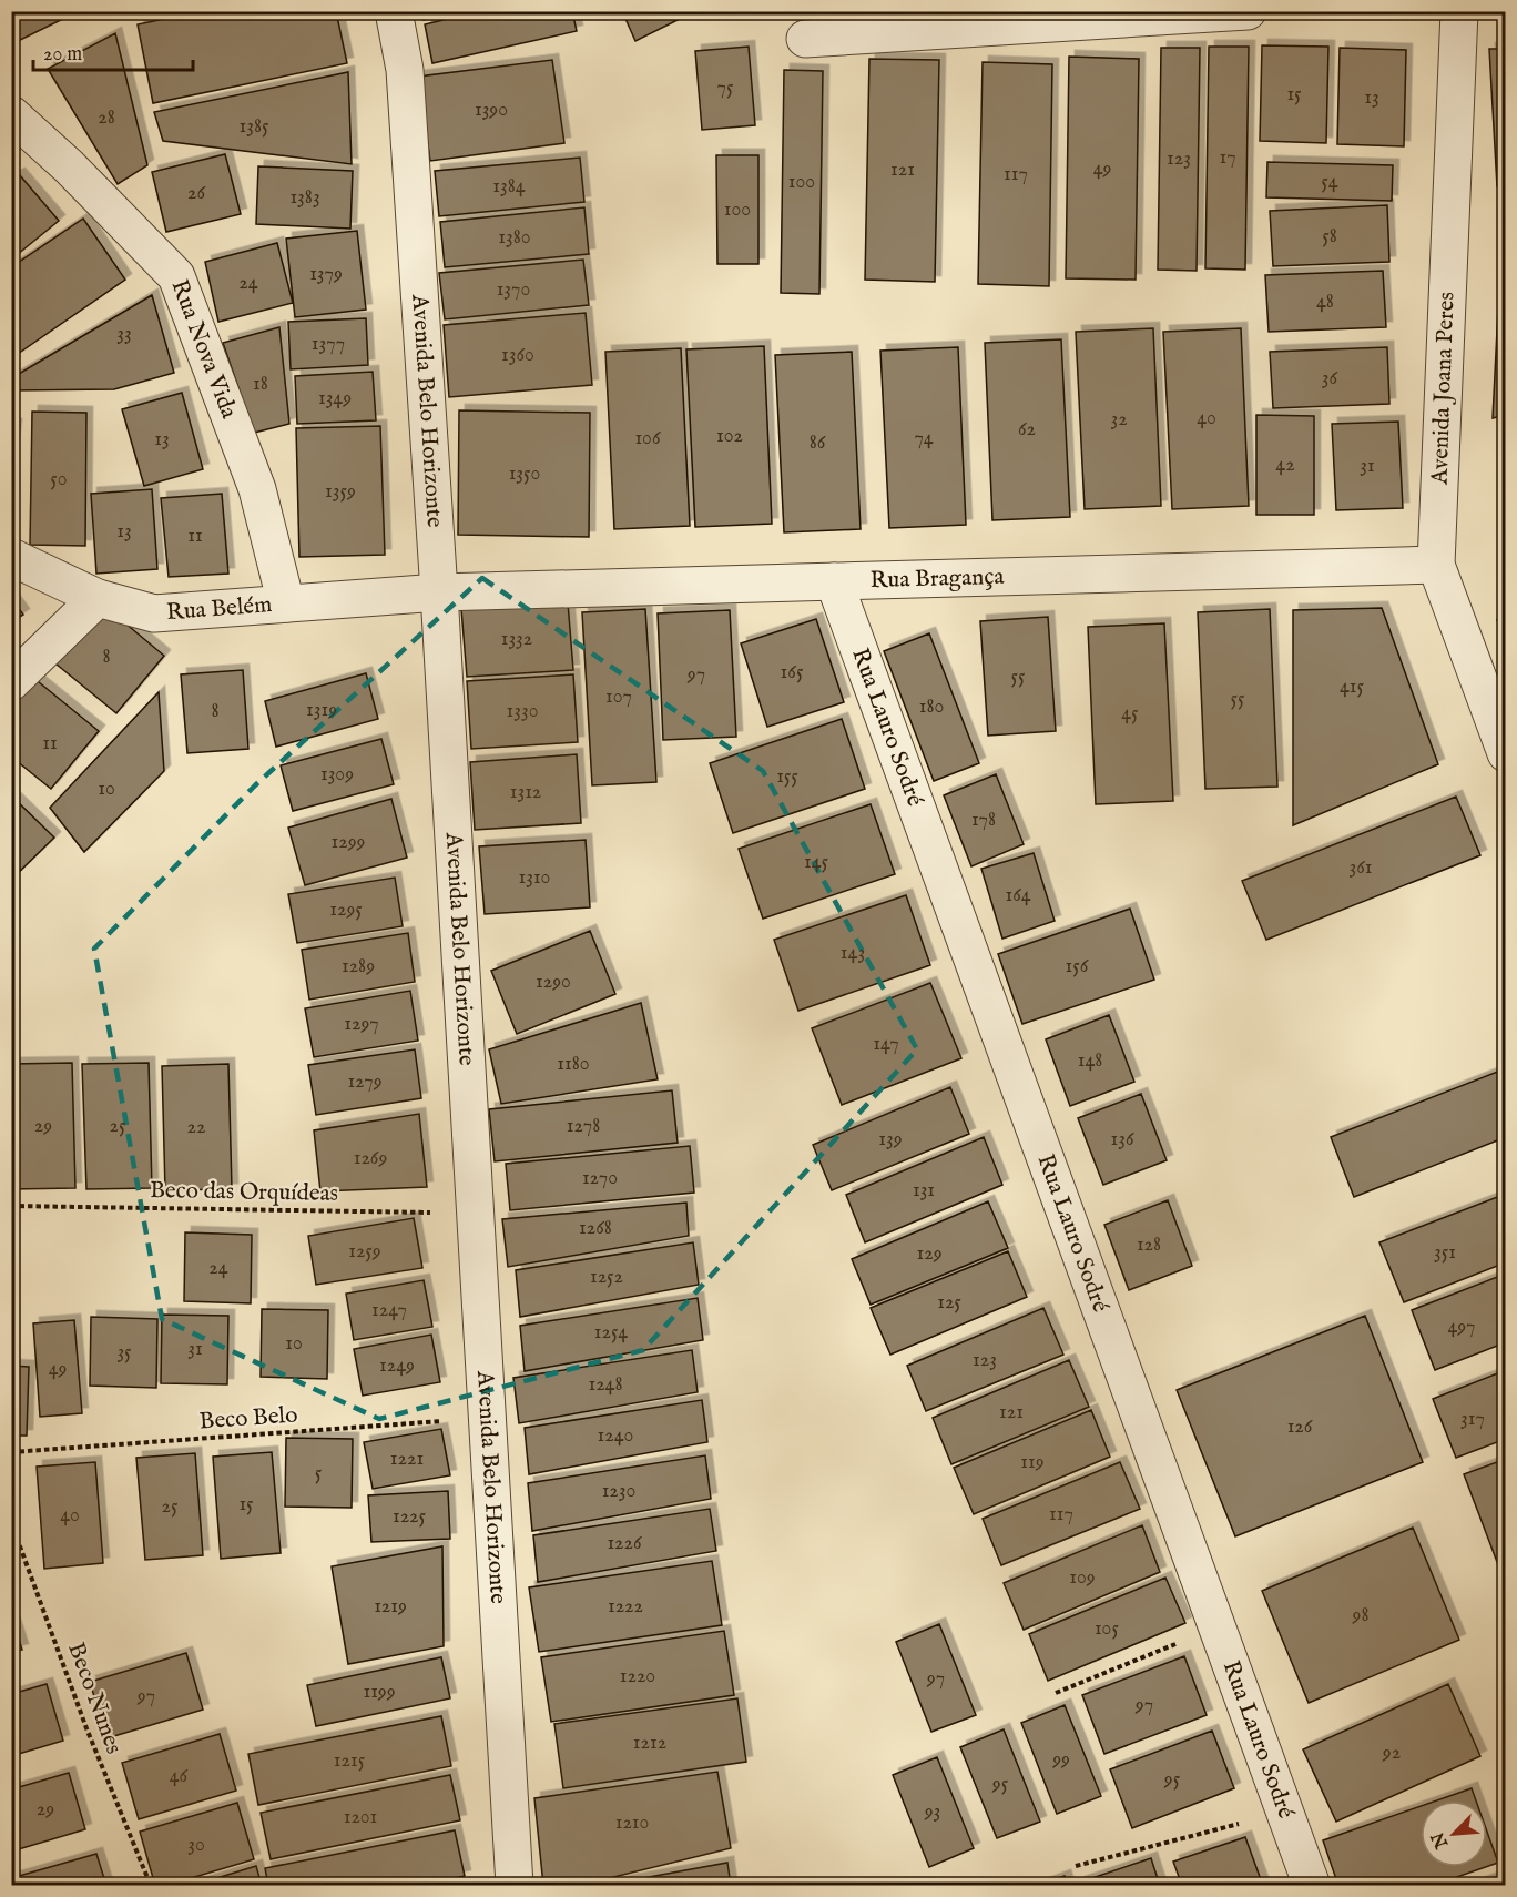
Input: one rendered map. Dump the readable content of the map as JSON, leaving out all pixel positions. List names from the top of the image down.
{
  "streets": {
    "street": [
      "Rua Nova Vida",
      "Avenida Joana Peres",
      "Avenida Belo Horizonte",
      "Rua Bragança",
      "Rua Belém",
      "Rua Lauro Sodré"
    ],
    "path": ["Beco das Orquídeas", "Beco Belo", "Beco Nunes"]
  },
  "crossings": [
    ["Rua Nova Vida", "Rua Belém"],
    ["Avenida Joana Peres", "Rua Bragança"],
    ["Avenida Belo Horizonte", "Rua Bragança"],
    ["Avenida Belo Horizonte", "Rua Belém"],
    ["Avenida Belo Horizonte", "Beco das Orquídeas"],
    ["Avenida Belo Horizonte", "Beco Belo"],
    ["Rua Bragança", "Rua Belém"],
    ["Rua Bragança", "Rua Lauro Sodré"]
  ],
  "house_numbers": [
    "75",
    "15",
    "13",
    "1390",
    "28",
    "1385",
    "17",
    "123",
    "49",
    "121",
    "117",
    "100",
    "54",
    "1384",
    "26",
    "1383",
    "100",
    "58",
    "1380",
    "1379",
    "24",
    "1370",
    "48",
    "33",
    "1377",
    "1360",
    "36",
    "18",
    "1349",
    "40",
    "32",
    "62",
    "102",
    "106",
    "74",
    "13",
    "86",
    "42",
    "31",
    "1350",
    "50",
    "1359",
    "13",
    "11",
    "1332",
    "8",
    "165",
    "97",
    "55",
    "415",
    "107",
    "55",
    "180",
    "1319",
    "8",
    "1330",
    "45",
    "11",
    "1309",
    "155",
    "10",
    "1312",
    "178",
    "1299",
    "145",
    "361",
    "1310",
    "164",
    "1295",
    "143",
    "1289",
    "156",
    "1290",
    "1297",
    "147",
    "148",
    "1180",
    "1279",
    "29",
    "25",
    "1278",
    "22",
    "139",
    "136",
    "1269",
    "1270",
    "131",
    "1268",
    "128",
    "1259",
    "351",
    "129",
    "24",
    "1252",
    "125",
    "1247",
    "497",
    "1254",
    "10",
    "31",
    "35",
    "123",
    "1249",
    "49",
    "1248",
    "121",
    "317",
    "126",
    "1240",
    "1221",
    "119",
    "5",
    "1230",
    "15",
    "25",
    "117",
    "40",
    "1225",
    "1226",
    "109",
    "1219",
    "1222",
    "98",
    "105",
    "1220",
    "97",
    "1199",
    "97",
    "97",
    "1212",
    "92",
    "99",
    "1215",
    "46",
    "95",
    "95",
    "29",
    "93",
    "1201",
    "1210",
    "30"
  ],
  "scale_bar": "20 m",
  "north": "bottom left"
}
